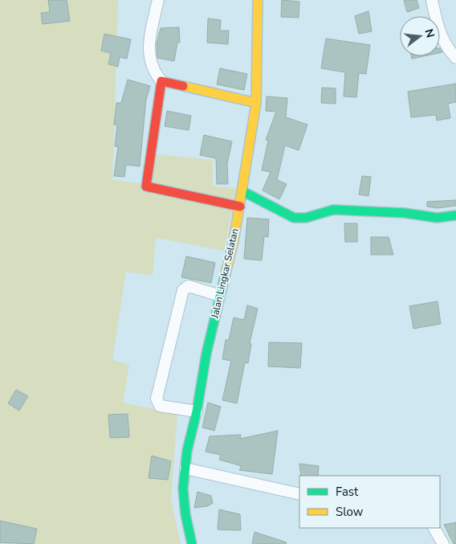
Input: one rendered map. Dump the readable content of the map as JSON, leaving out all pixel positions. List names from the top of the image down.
{
  "streets": {
    "street": ["Jalan Lingkar Selatan"]
  },
  "legend": ["Fast", "Slow"],
  "north": "right"
}
